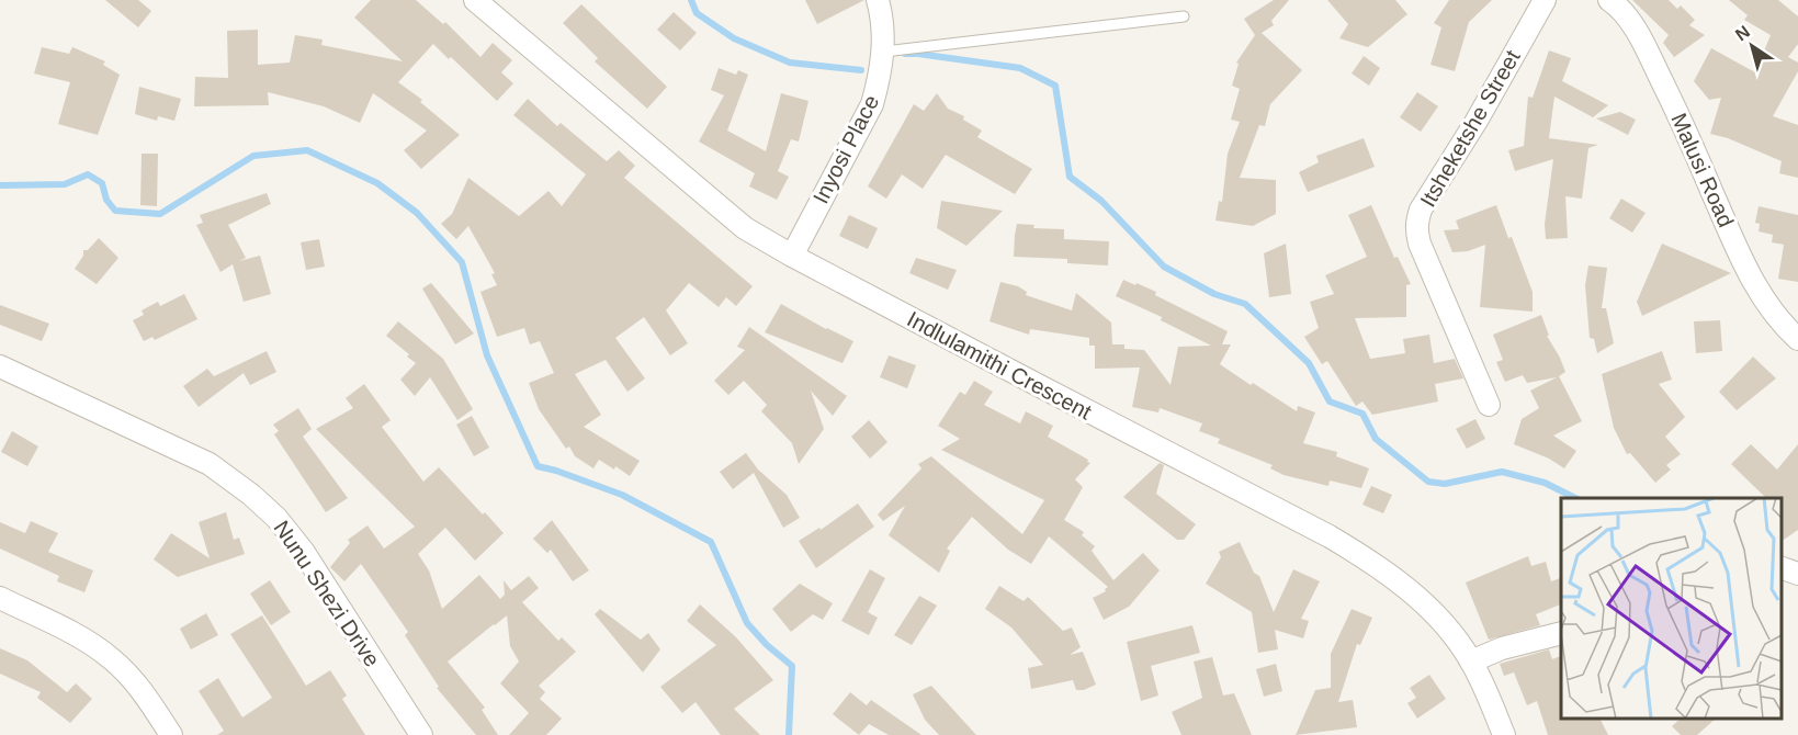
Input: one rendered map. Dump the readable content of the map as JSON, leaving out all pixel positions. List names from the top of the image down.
{
  "streets": {
    "street": [
      "Itsheketshe Street",
      "Inyosi Place",
      "Malusi Road",
      "Indlulamithi Crescent",
      "Nunu Shezi Drive"
    ]
  },
  "crossings": [
    ["Inyosi Place", "Indlulamithi Crescent"]
  ],
  "north": "top left"
}
